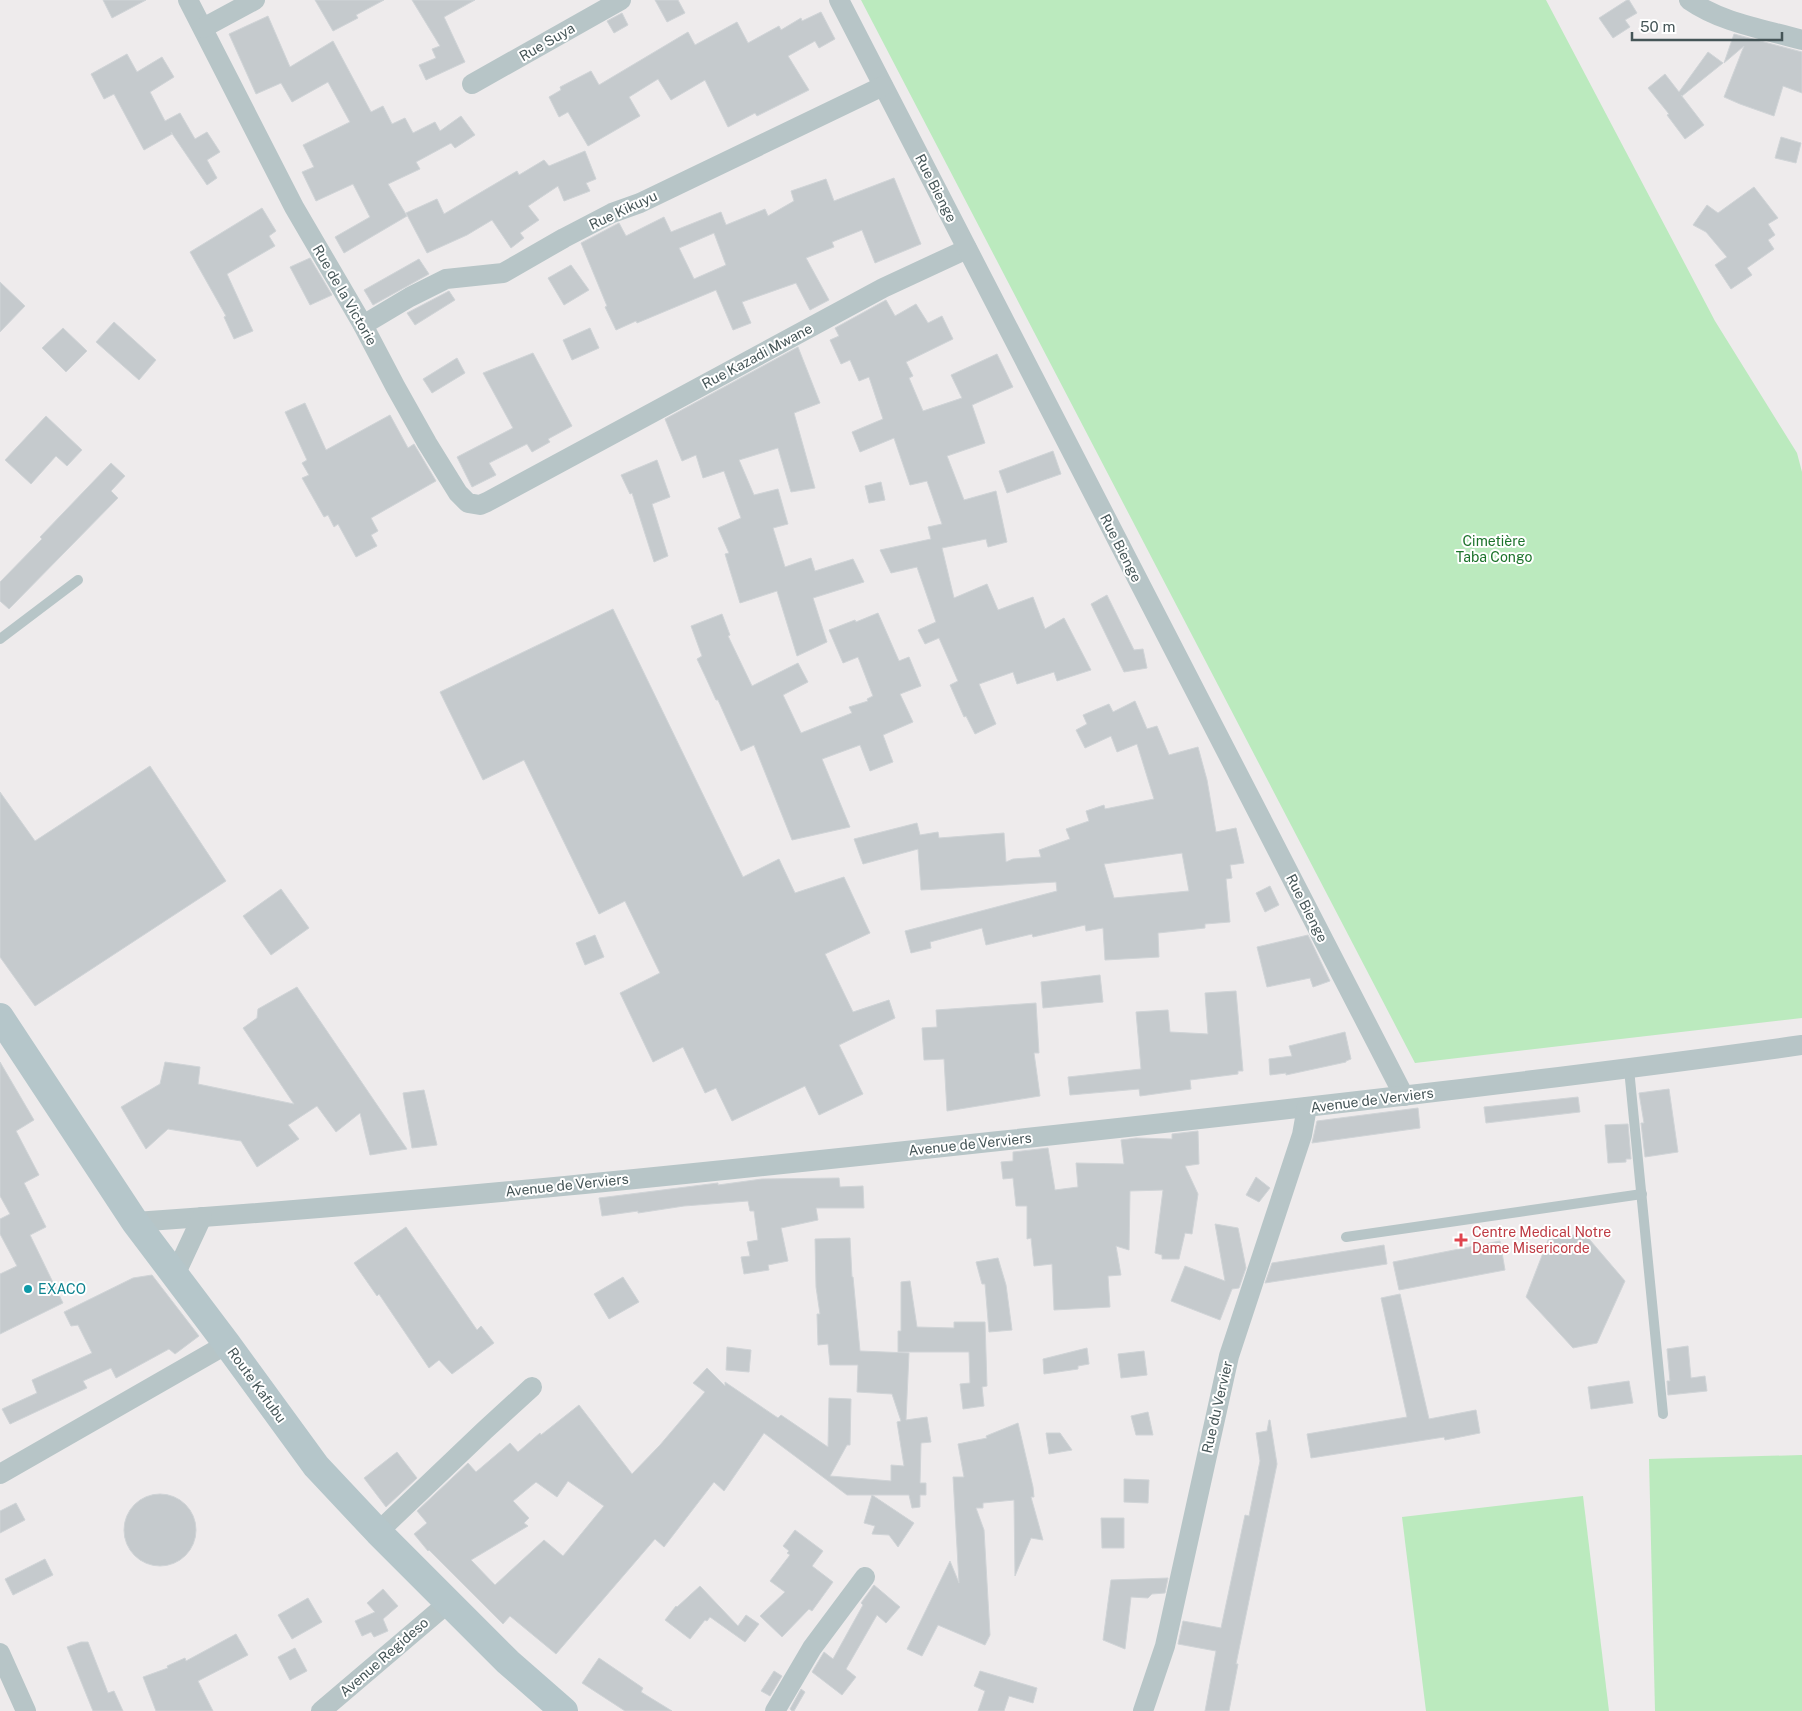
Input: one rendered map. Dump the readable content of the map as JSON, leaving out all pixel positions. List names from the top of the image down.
{
  "streets": {
    "main road": ["Route Kafubu"],
    "street": [
      "Rue Suya",
      "Rue Bienge",
      "Rue Kikuyu",
      "Rue de la Victorie",
      "Rue Kazadi Mwane",
      "Avenue de Verviers",
      "Rue du Vervier",
      "Avenue Regideso"
    ]
  },
  "crossings": [
    ["Rue Bienge", "Rue Kikuyu"],
    ["Rue Bienge", "Rue Kazadi Mwane"],
    ["Rue Bienge", "Avenue de Verviers"],
    ["Rue Kikuyu", "Rue de la Victorie"],
    ["Rue de la Victorie", "Rue Kazadi Mwane"],
    ["Avenue de Verviers", "Route Kafubu"],
    ["Avenue de Verviers", "Rue du Vervier"],
    ["Route Kafubu", "Avenue Regideso"]
  ],
  "parks": ["Cimetière Taba Congo"],
  "places": {
    "health": ["Centre Medical Notre Dame Misericorde"],
    "other": ["EXACO"]
  },
  "scale_bar": "50 m"
}
